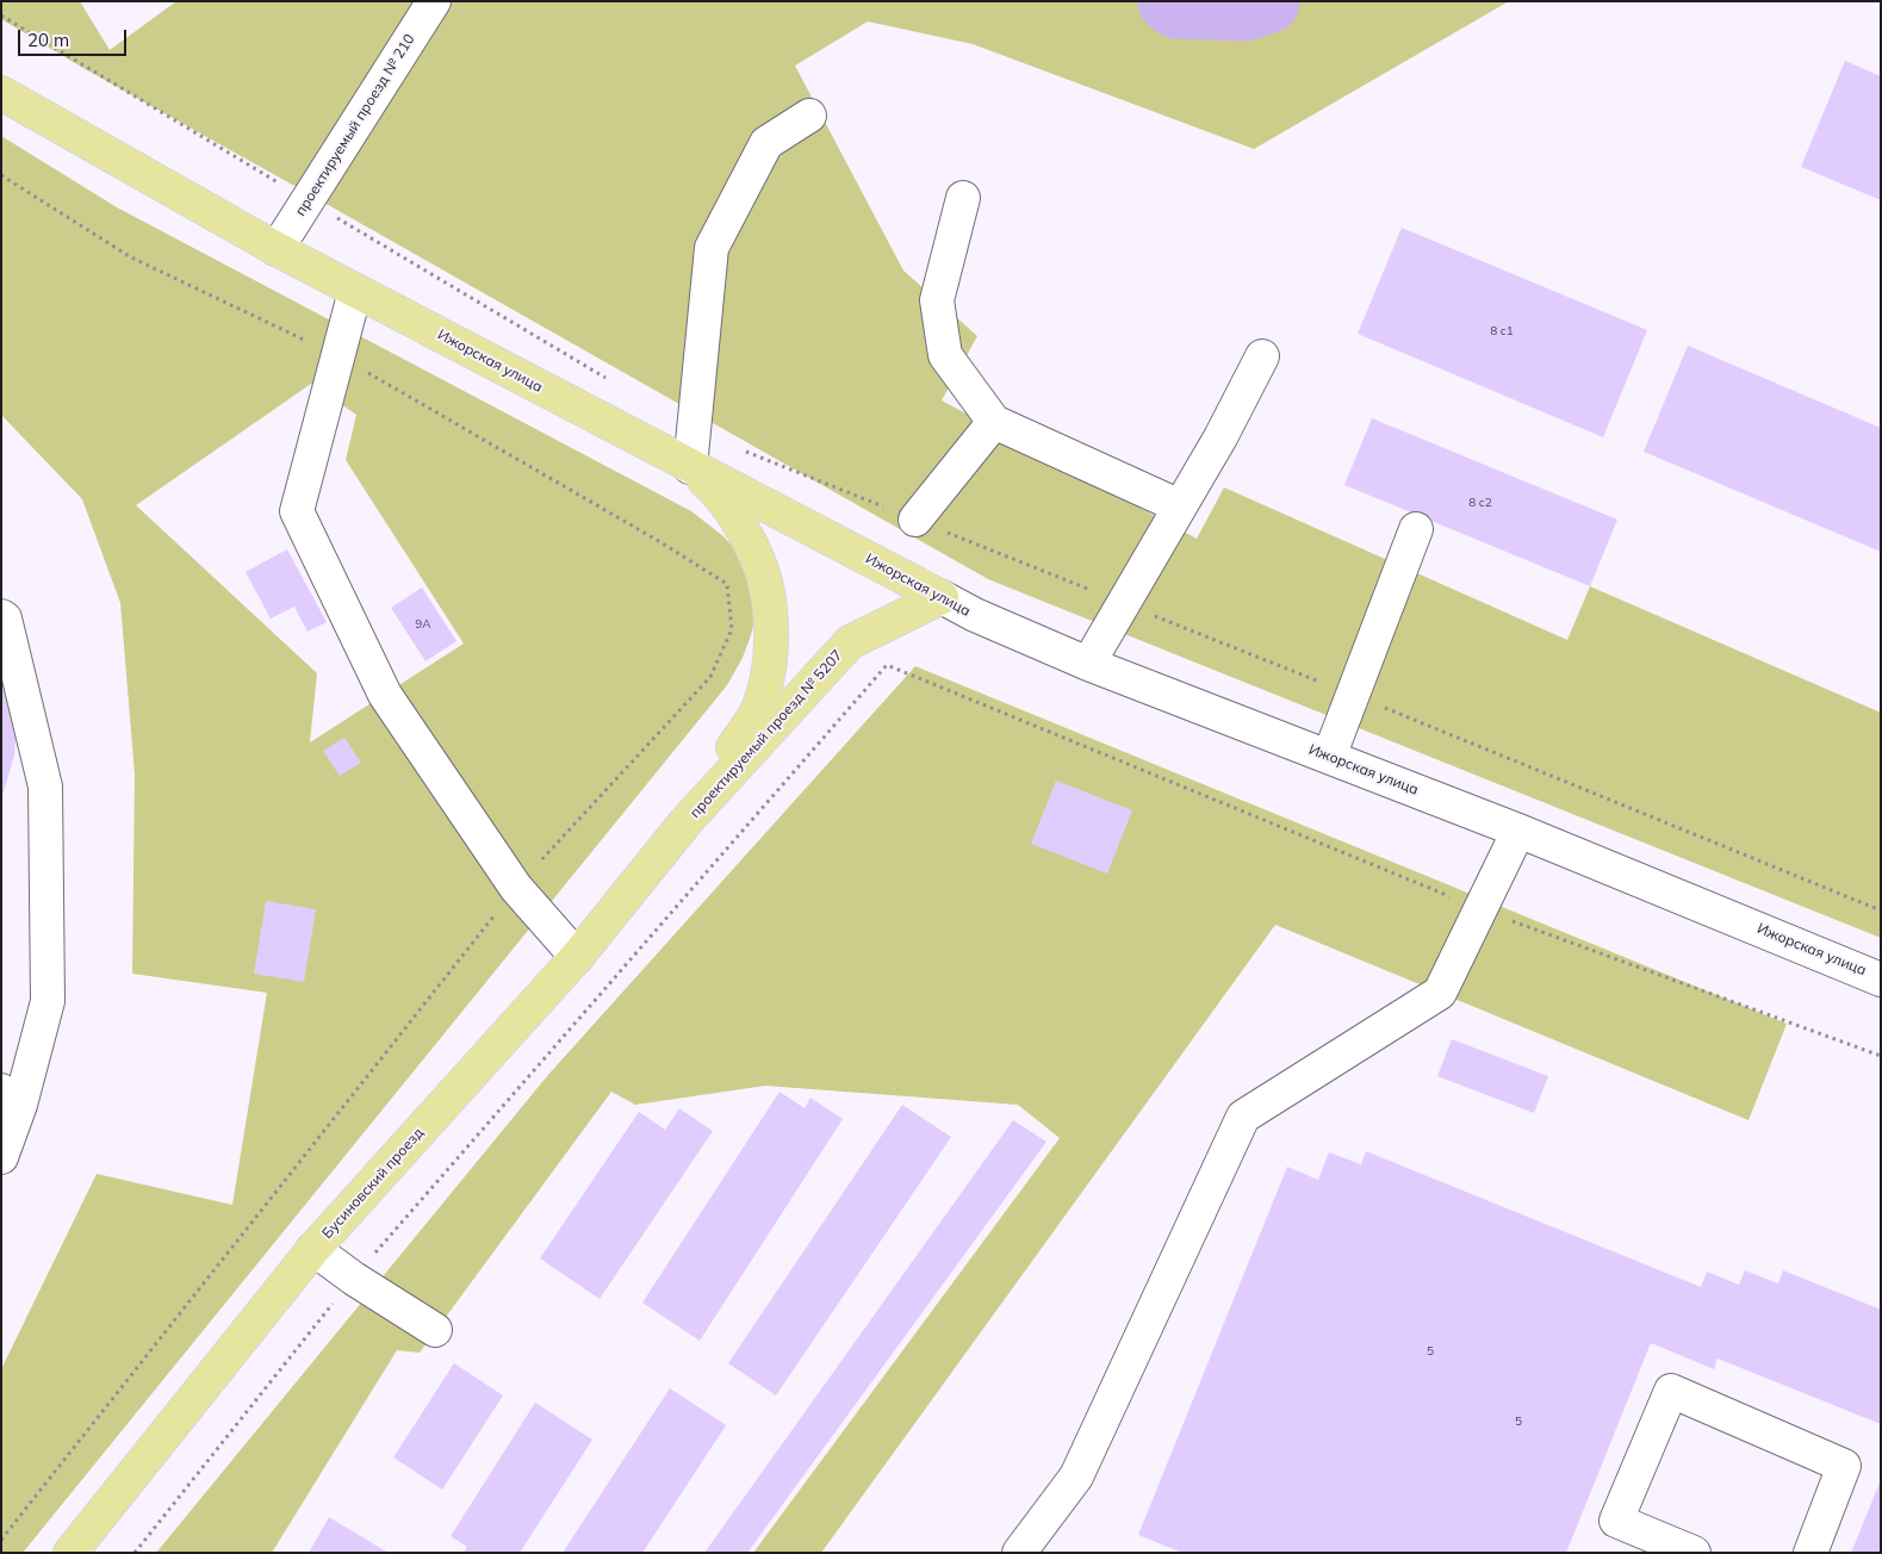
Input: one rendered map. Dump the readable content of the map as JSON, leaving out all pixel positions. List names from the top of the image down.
{
  "streets": {
    "main road": ["Ижорская улица", "проектируемый проезд № 5207", "Бусиновский проезд"],
    "street": ["проектируемый проезд № 210"]
  },
  "crossings": [
    ["проектируемый проезд № 210", "Ижорская улица"],
    ["Ижорская улица", "проектируемый проезд № 5207"],
    ["проектируемый проезд № 5207", "Бусиновский проезд"]
  ],
  "house_numbers": [
    "8 с1",
    "8 с2",
    "9А",
    "5",
    "5"
  ],
  "scale_bar": "20 m"
}
